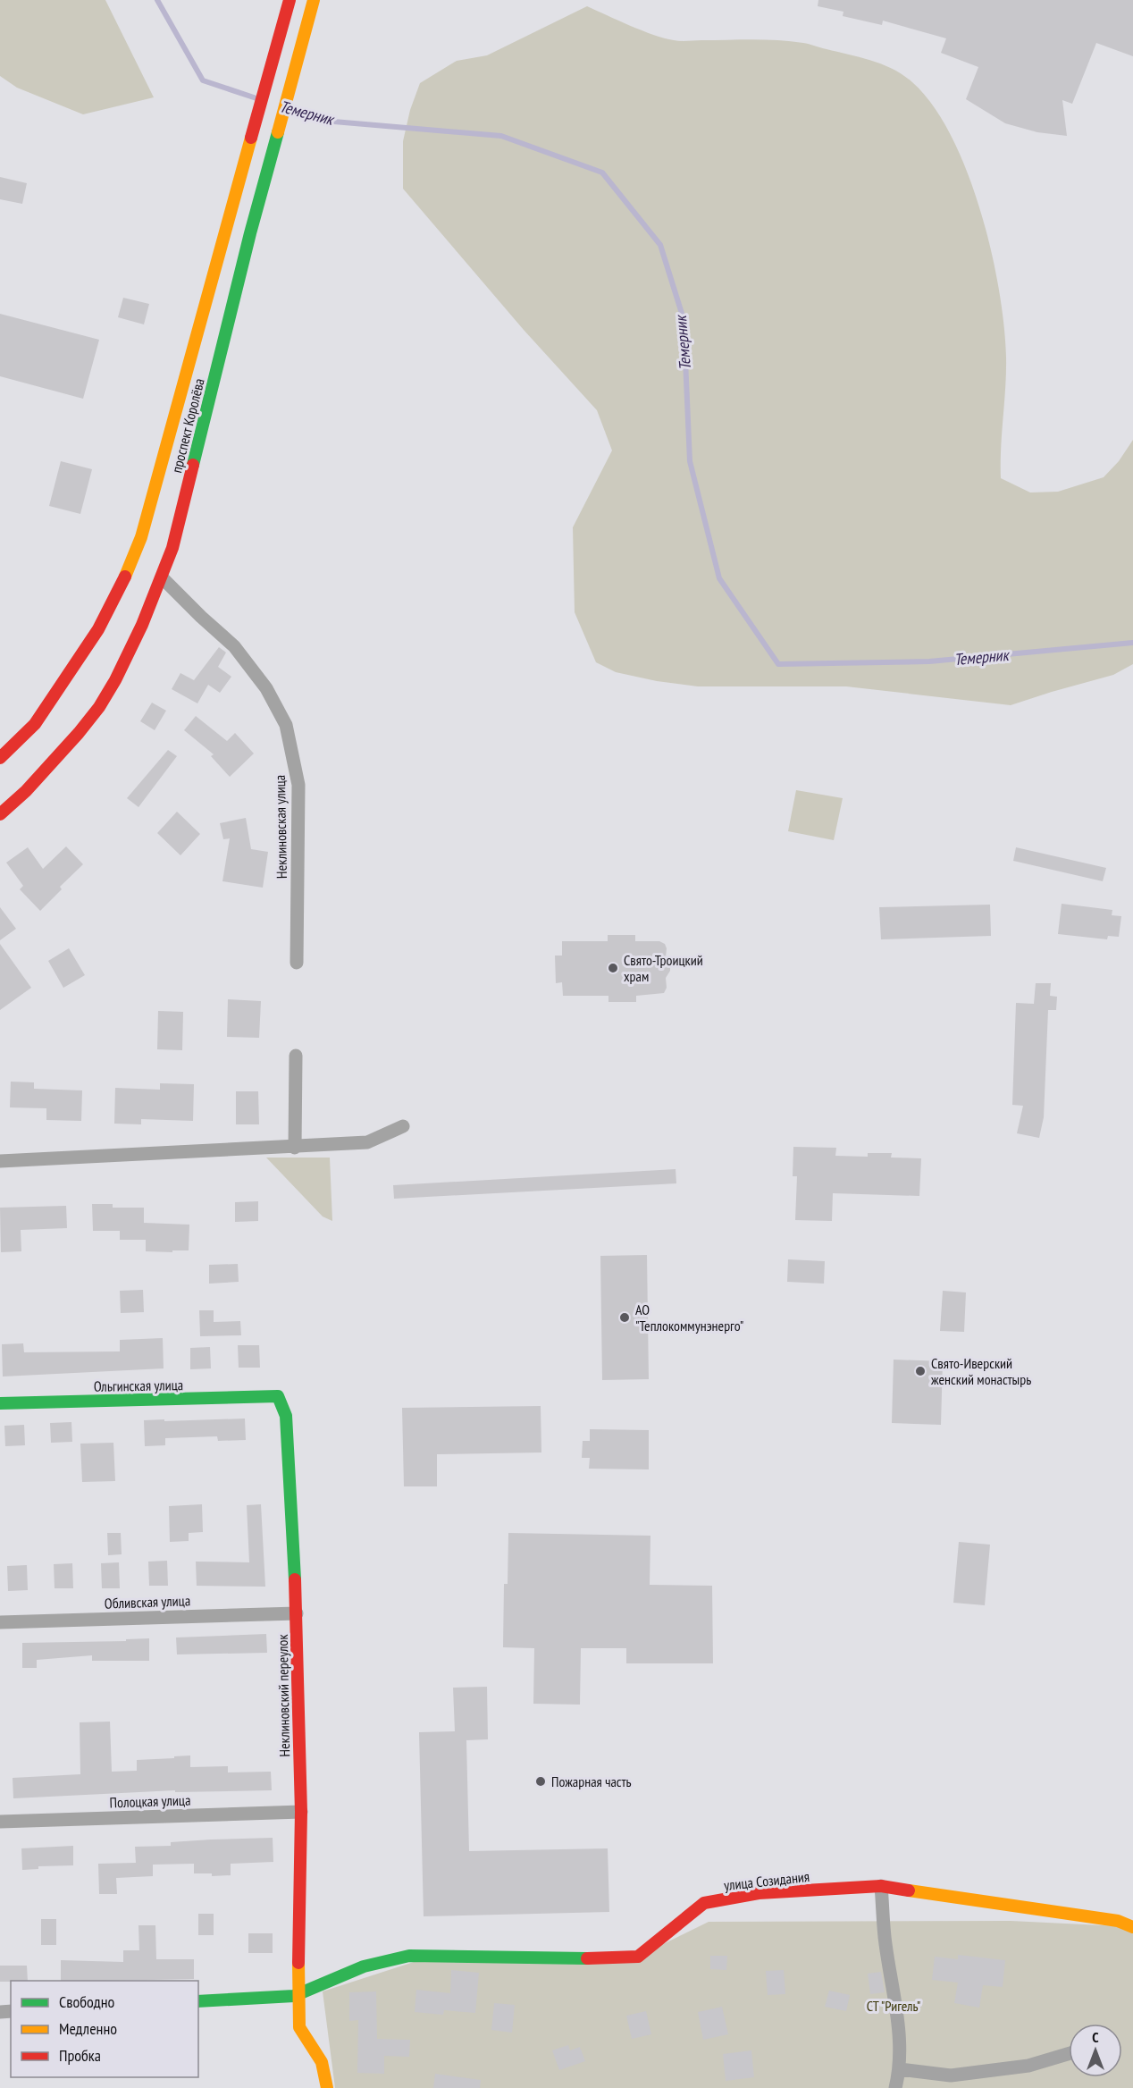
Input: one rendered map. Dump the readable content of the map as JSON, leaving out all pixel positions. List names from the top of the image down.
{
  "streets": {
    "street": [
      "проспект Королёва",
      "Неклиновская улица",
      "Ольгинская улица",
      "Обливская улица",
      "Неклиновский переулок",
      "Полоцкая улица",
      "улица Созидания"
    ]
  },
  "crossings": [
    ["проспект Королёва", "Неклиновская улица"],
    ["Ольгинская улица", "Неклиновский переулок"],
    ["Обливская улица", "Неклиновский переулок"],
    ["Неклиновский переулок", "Полоцкая улица"],
    ["Неклиновский переулок", "улица Созидания"]
  ],
  "water": ["Темерник"],
  "parks": ["СТ \"Ригель\""],
  "places": [
    "Свято-Троицкий храм",
    "АО \"Теплокоммунэнерго\"",
    "Свято-Иверский женский монастырь",
    "Пожарная часть"
  ],
  "legend": ["Свободно", "Медленно", "Пробка"],
  "north": "top"
}
